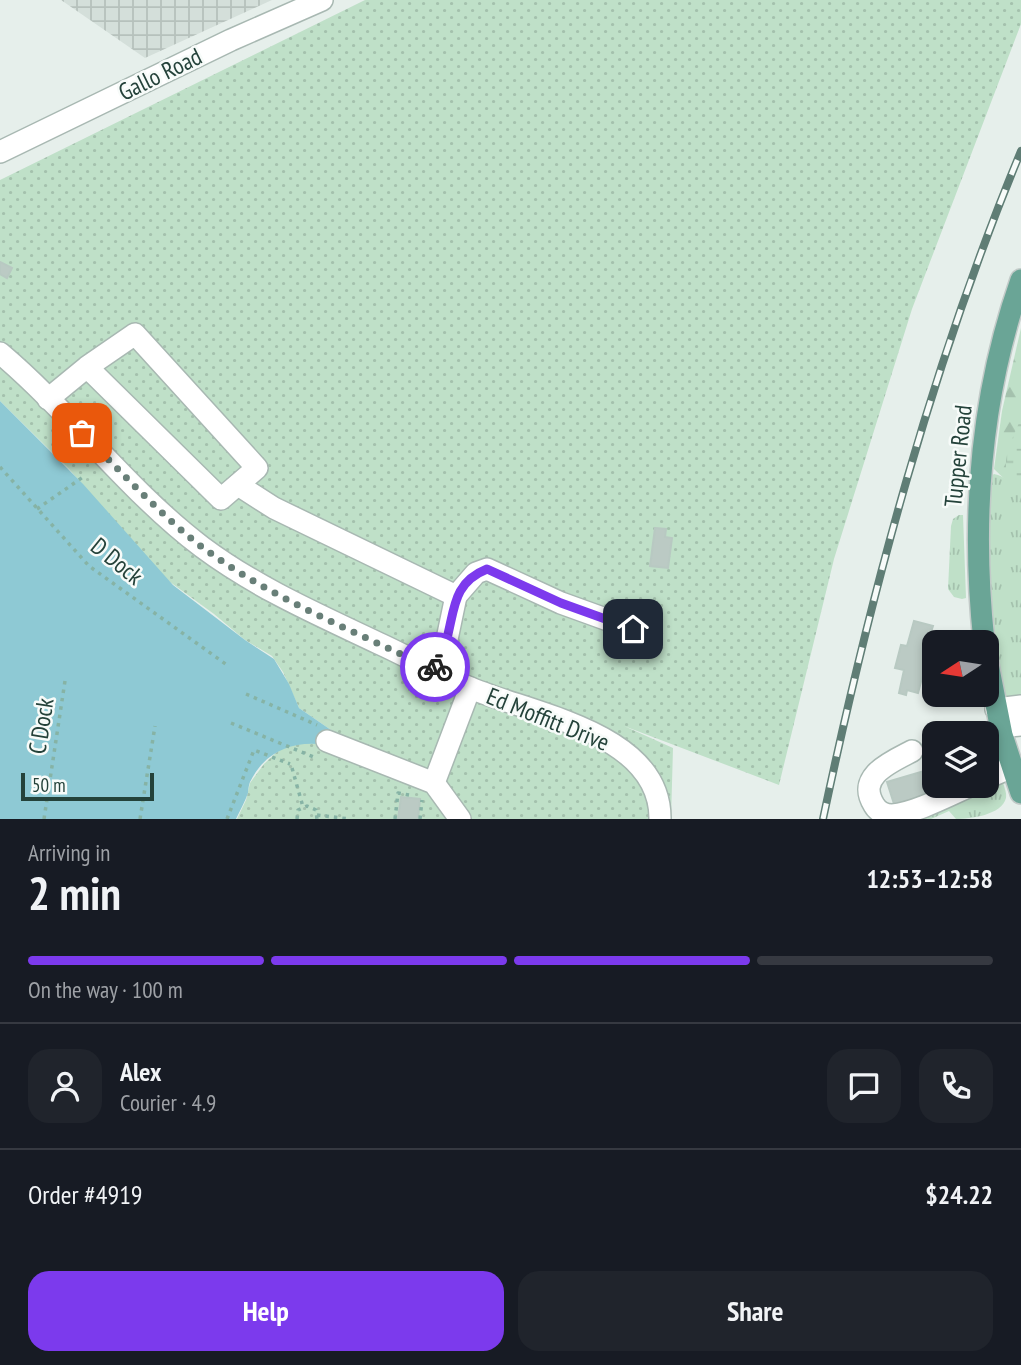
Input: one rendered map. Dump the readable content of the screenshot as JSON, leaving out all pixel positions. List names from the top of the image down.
{
  "streets": {
    "main road": ["Tupper Road"],
    "street": ["Gallo Road", "Ed Moffitt Drive"],
    "path": ["D Dock", "C Dock"]
  },
  "scale_bar": "50 m",
  "north": "left",
  "page": {
    "scale": "50 m",
    "heading": ["2 min", "Arriving in", "12:53–12:58"],
    "panel": [
      "Alex",
      "Courier · 4.9",
      "Order #4919",
      "$24.22"
    ],
    "bar": "On the way · 100 m",
    "buttons": ["Help", "Share"]
  }
}
